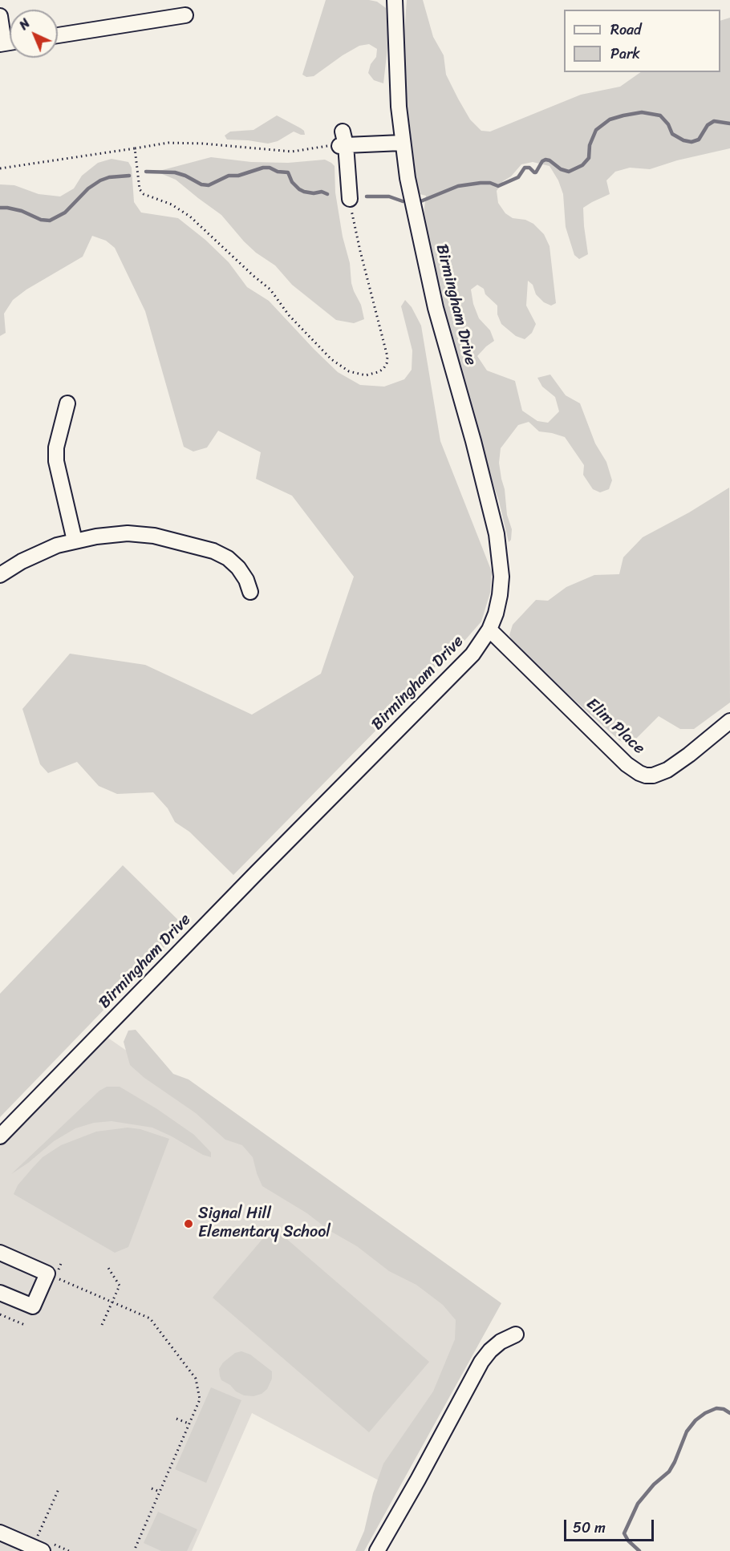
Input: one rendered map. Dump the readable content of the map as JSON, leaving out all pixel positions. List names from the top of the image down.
{
  "streets": {
    "street": ["Birmingham Drive", "Elim Place"]
  },
  "crossings": [
    ["Birmingham Drive", "Elim Place"]
  ],
  "places": ["Signal Hill Elementary School"],
  "legend": ["Road", "Park"],
  "scale_bar": "50 m",
  "north": "top left"
}
